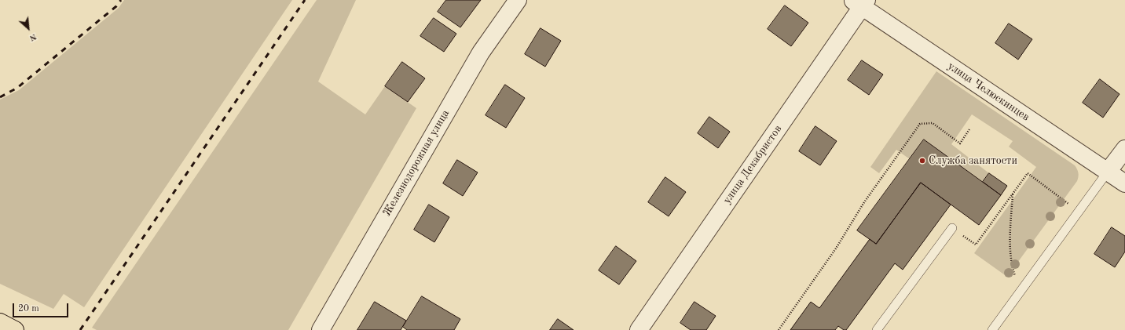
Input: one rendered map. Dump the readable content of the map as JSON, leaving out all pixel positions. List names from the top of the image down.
{
  "streets": {
    "street": ["улица Челюскинцев", "Железнодорожная улица", "улица Декабристов"]
  },
  "crossings": [
    ["улица Челюскинцев", "улица Декабристов"]
  ],
  "places": ["Служба занятости"],
  "scale_bar": "20 m",
  "north": "bottom right"
}
